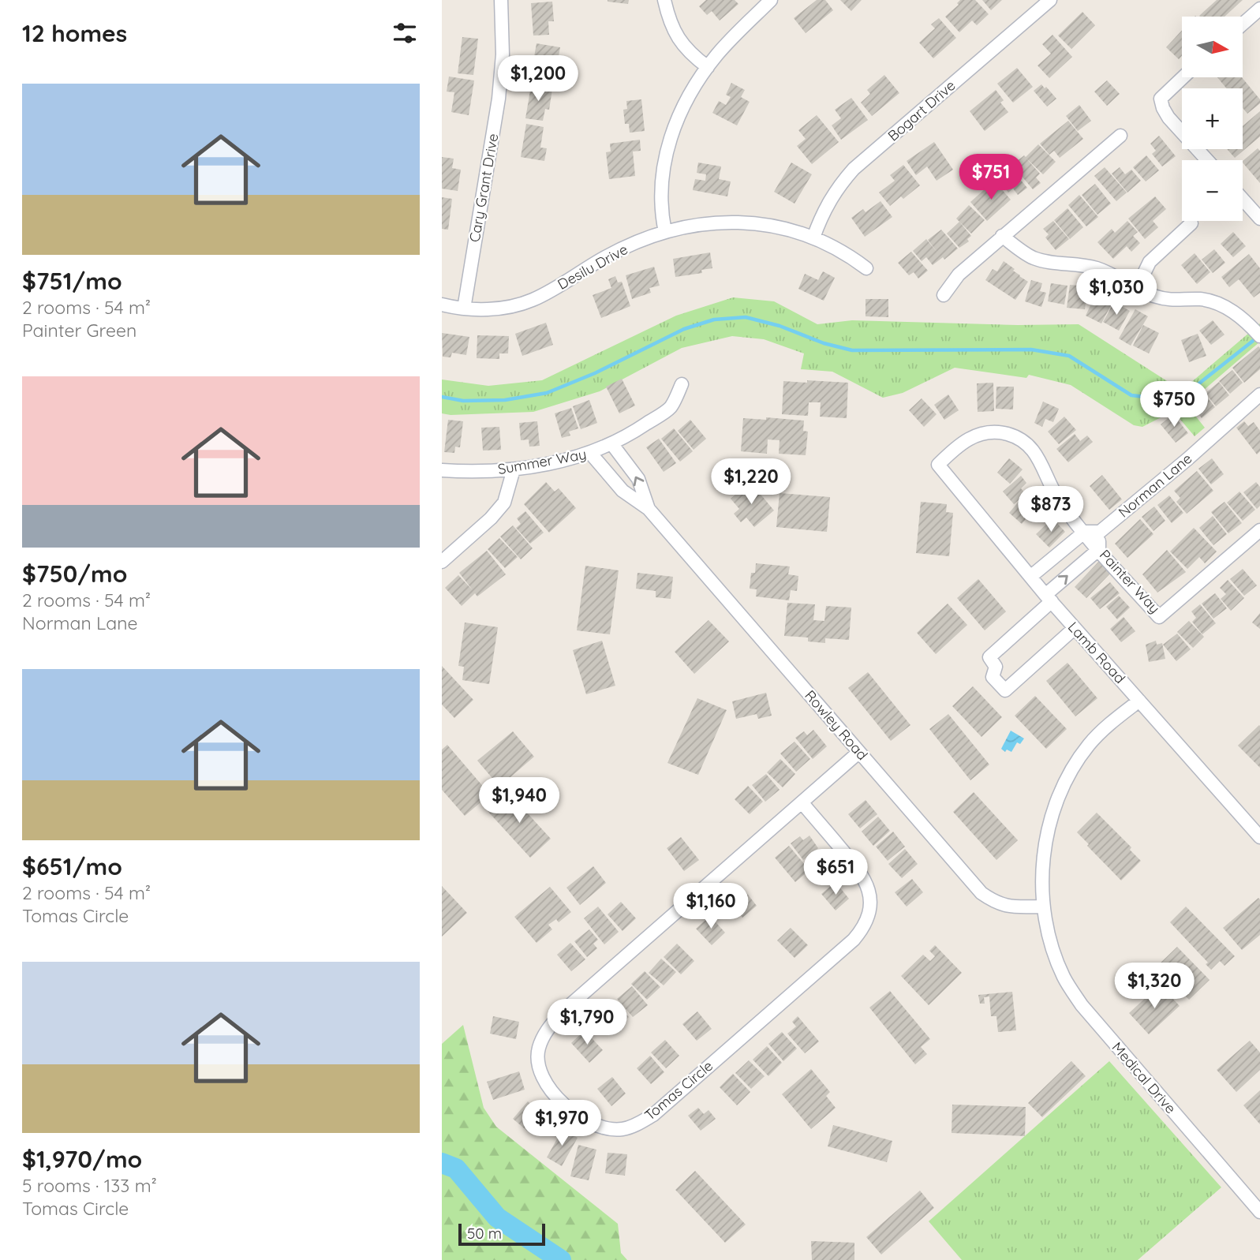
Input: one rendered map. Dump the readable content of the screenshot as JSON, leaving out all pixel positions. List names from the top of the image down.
{
  "streets": {
    "street": [
      "Bogart Drive",
      "Cary Grant Drive",
      "Desilu Drive",
      "Summer Way",
      "Norman Lane",
      "Painter Way",
      "Lamb Road",
      "Rowley Road",
      "Medical Drive",
      "Tomas Circle"
    ]
  },
  "crossings": [
    ["Bogart Drive", "Desilu Drive"],
    ["Cary Grant Drive", "Desilu Drive"],
    ["Summer Way", "Rowley Road"],
    ["Painter Way", "Lamb Road"],
    ["Lamb Road", "Medical Drive"],
    ["Rowley Road", "Medical Drive"],
    ["Rowley Road", "Tomas Circle"]
  ],
  "scale_bar": "50 m",
  "north": "right",
  "page": {
    "heading": "12 homes",
    "map_buttons": ["+", "−"],
    "price": [
      "$1,200",
      "$751",
      "$1,030",
      "$750",
      "$1,220",
      "$873",
      "$1,940",
      "$651",
      "$1,160",
      "$1,320",
      "$1,790",
      "$1,970"
    ],
    "list": [
      {
        "name": "$751/mo",
        "note": "2 rooms · 54 m² · Painter Green"
      },
      {
        "name": "$750/mo",
        "note": "2 rooms · 54 m² · Norman Lane"
      },
      {
        "name": "$651/mo",
        "note": "2 rooms · 54 m² · Tomas Circle"
      },
      {
        "name": "$1,970/mo",
        "note": "5 rooms · 133 m² · Tomas Circle"
      }
    ],
    "scale": "50 m"
  }
}
